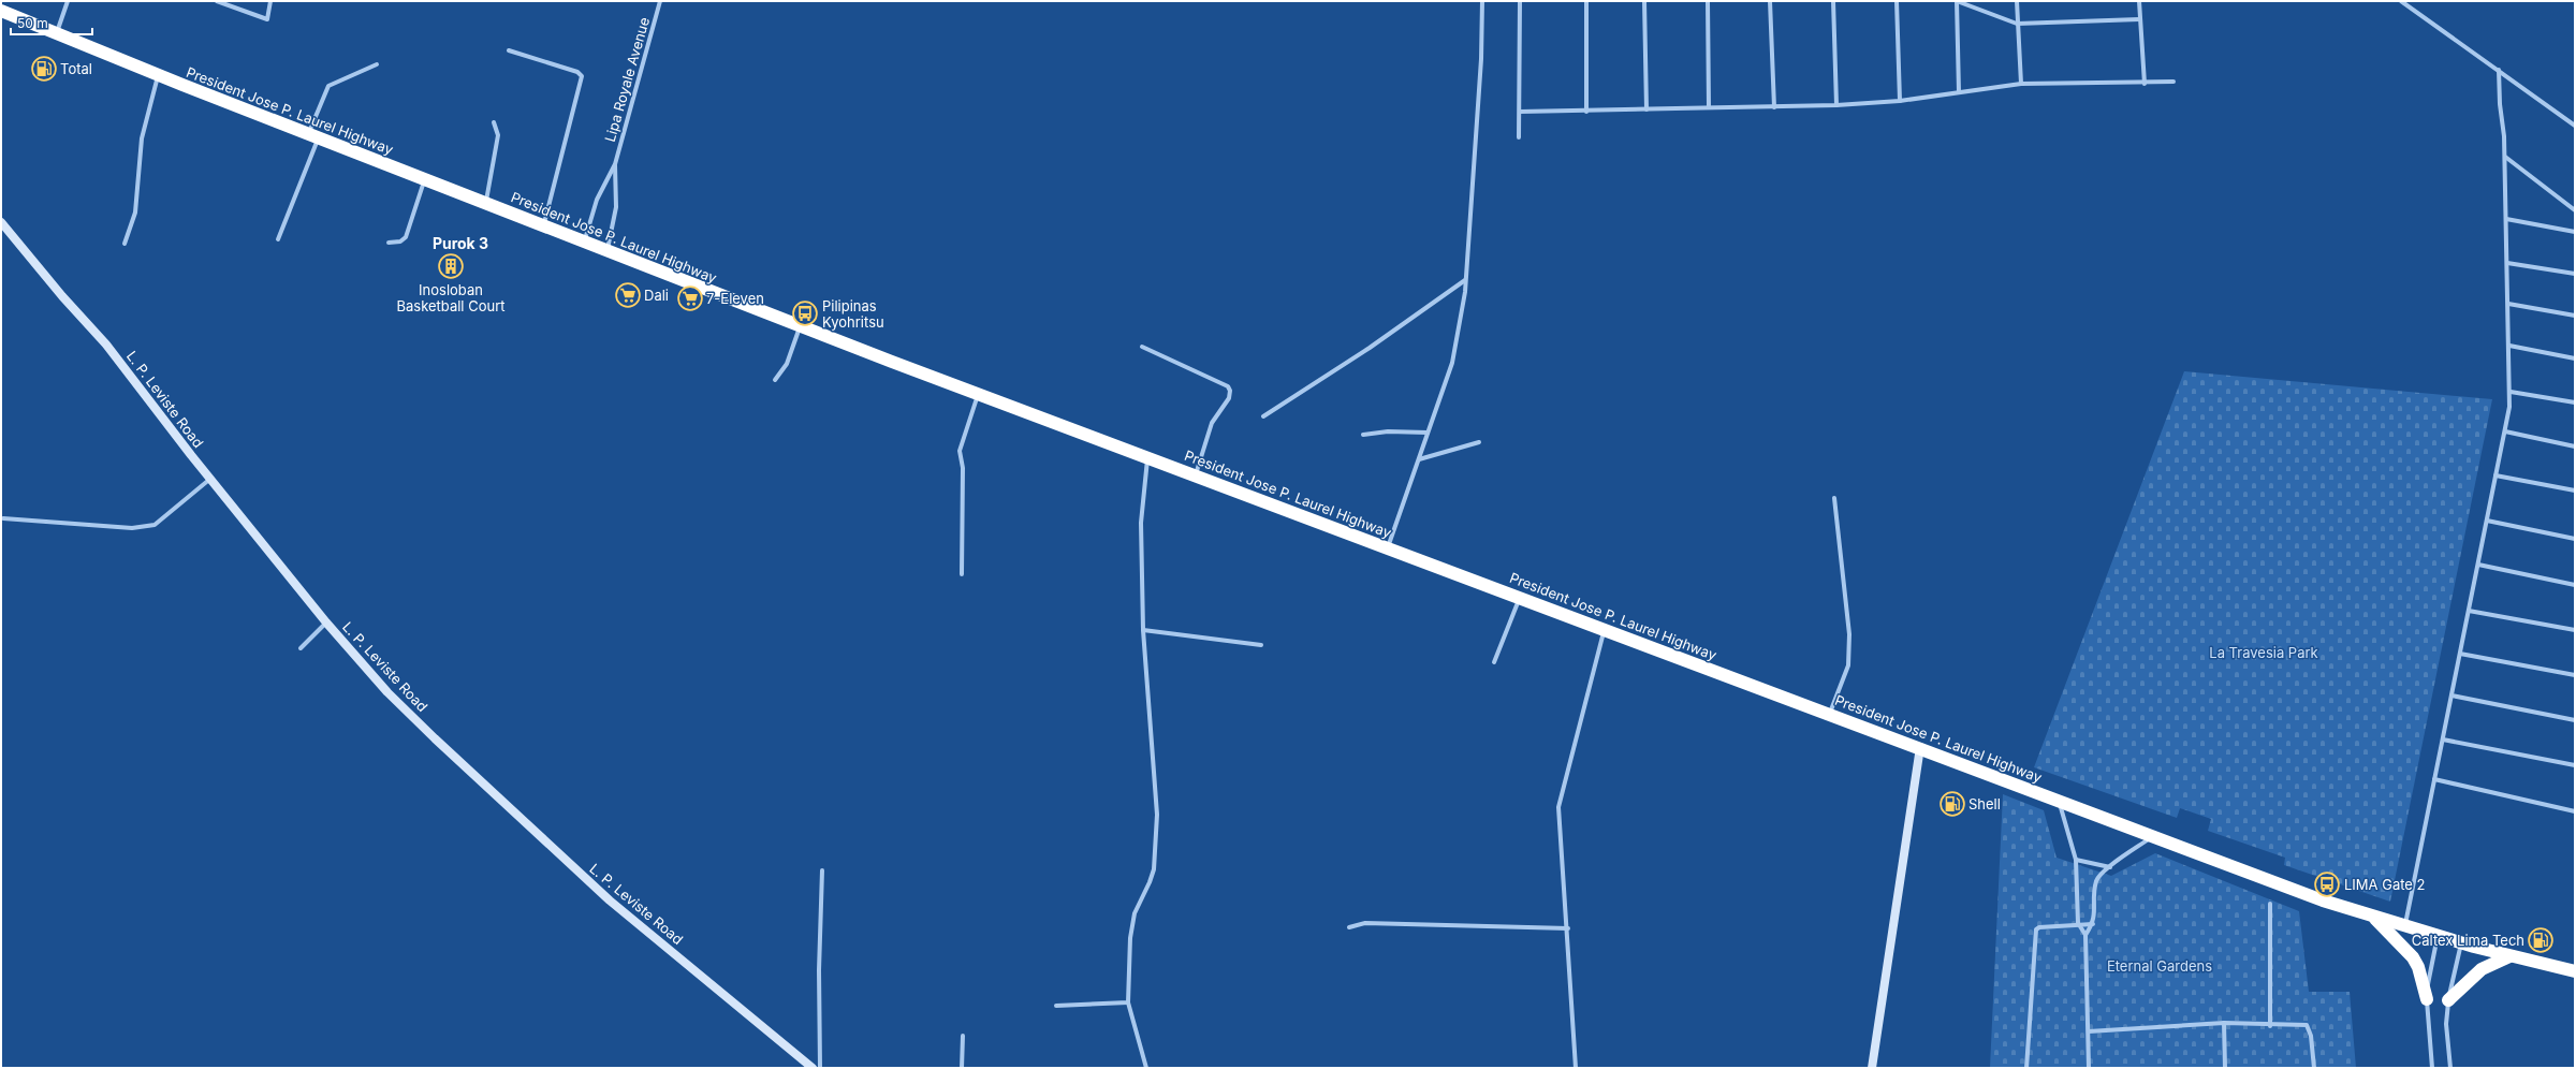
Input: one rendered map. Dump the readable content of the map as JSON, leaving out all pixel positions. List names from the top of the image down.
{
  "streets": {
    "highway": ["President Jose P. Laurel Highway"],
    "main road": ["L. P. Leviste Road"],
    "street": ["Lipa Royale Avenue"]
  },
  "crossings": [
    ["Lipa Royale Avenue", "President Jose P. Laurel Highway"]
  ],
  "districts": ["Purok 3"],
  "parks": ["La Travesia Park", "Eternal Gardens"],
  "places": {
    "fuel station": ["Total", "Shell", "Caltex Lima Tech"],
    "building": ["Inosloban Basketball Court"],
    "supermarket": ["Dali", "7-Eleven"],
    "bus stop": ["Pilipinas Kyohritsu", "LIMA Gate 2"]
  },
  "scale_bar": "50 m"
}
